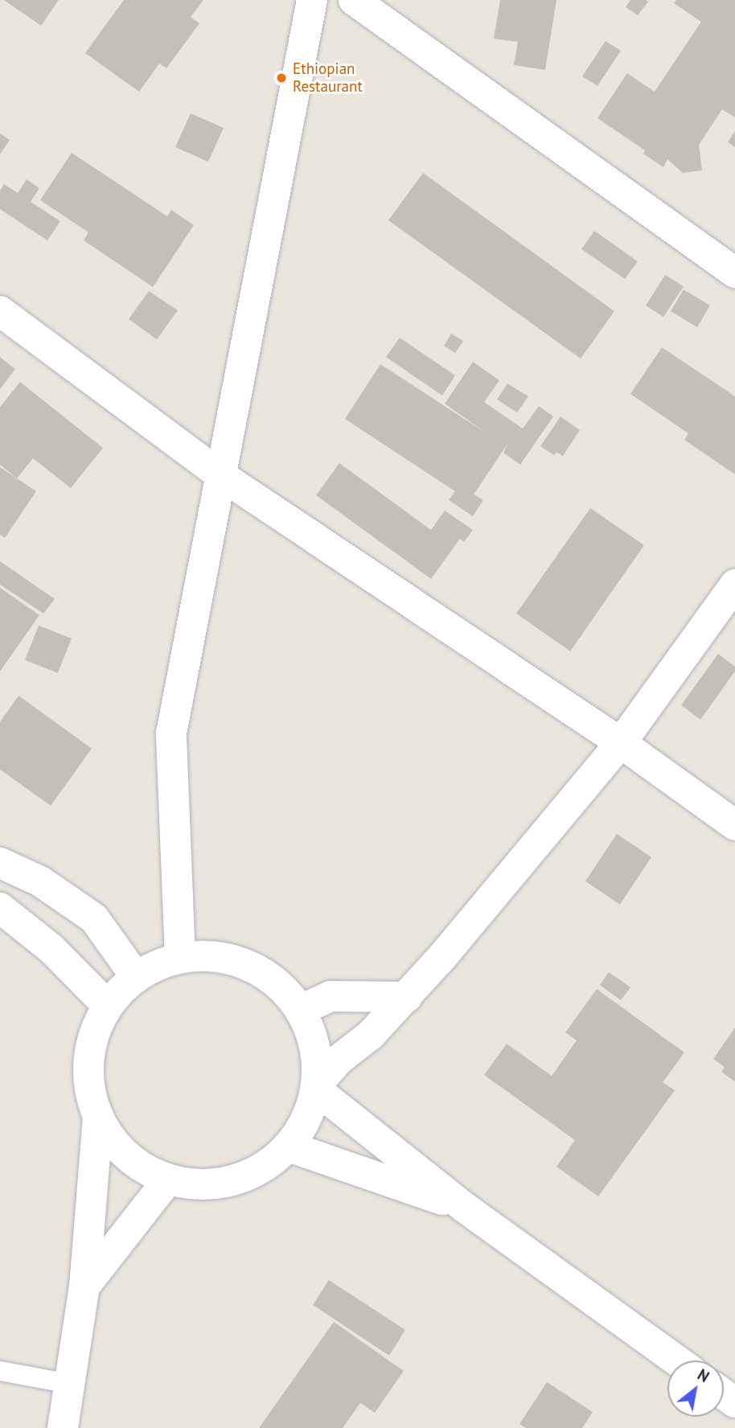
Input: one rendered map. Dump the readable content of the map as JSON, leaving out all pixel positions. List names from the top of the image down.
{
  "places": ["Ethiopian Restaurant"],
  "north": "top right"
}
